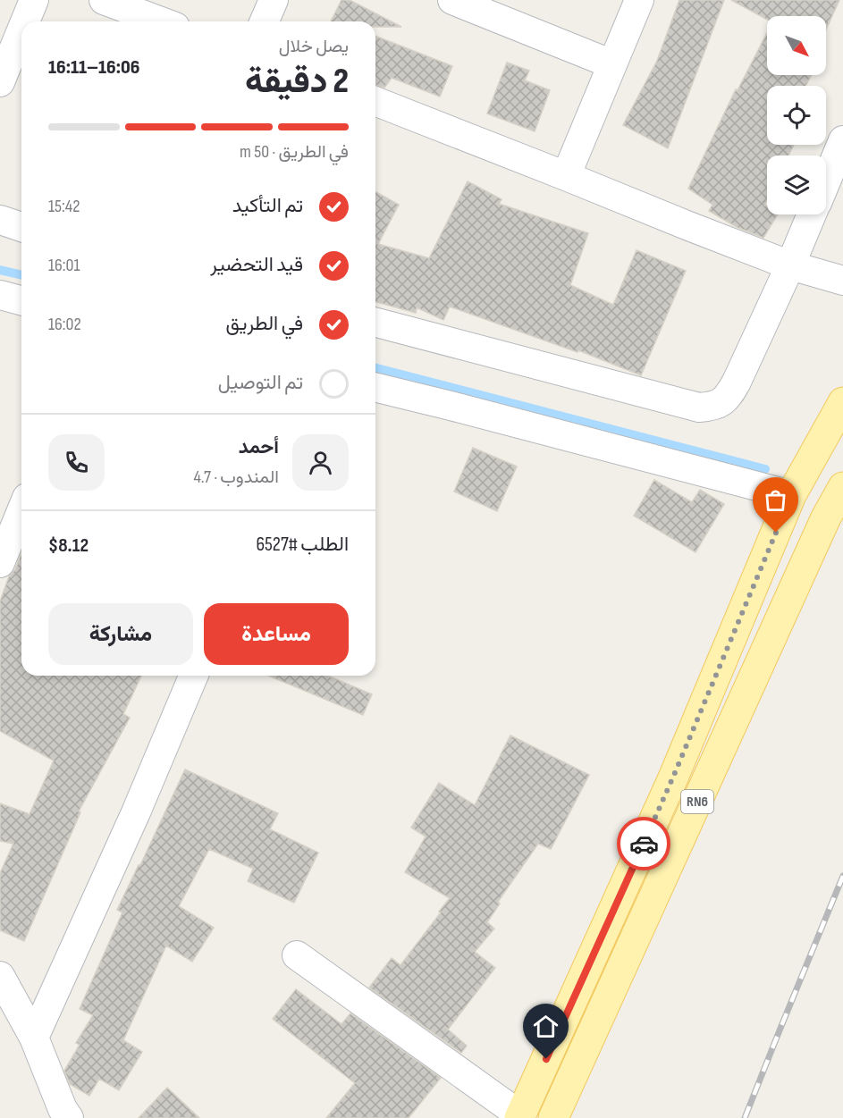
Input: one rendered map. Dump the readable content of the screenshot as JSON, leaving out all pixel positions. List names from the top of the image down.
{
  "streets": {
    "main road": ["RN6"]
  },
  "north": "bottom right",
  "page": {
    "heading": ["2 دقيقة", "يصل خلال", "16:06–16:11"],
    "panel": [
      "أحمد",
      "المندوب · 4.7",
      "الطلب #6527",
      "$8.12"
    ],
    "bar": "في الطريق · 50 m",
    "list": [
      ["تم التأكيد", "15:42"],
      ["قيد التحضير", "16:01"],
      ["في الطريق", "16:02"],
      "تم التوصيل"
    ],
    "buttons": ["مساعدة", "مشاركة"]
  }
}
